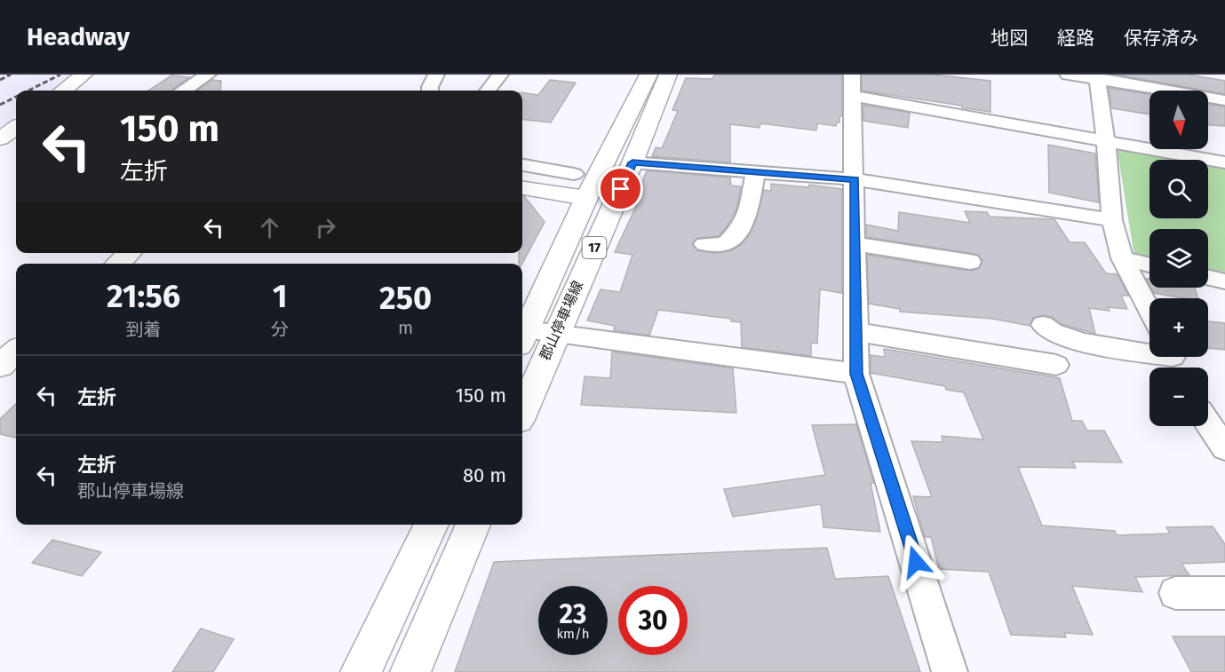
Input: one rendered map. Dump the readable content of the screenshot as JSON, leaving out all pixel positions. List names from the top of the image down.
{
  "streets": {
    "main road": ["17", "郡山停車場線"]
  },
  "north": "bottom",
  "page": {
    "header": "Headway",
    "nav": ["地図", "経路", "保存済み"],
    "map_buttons": ["+", "−"],
    "turn": ["150 m", "左折"],
    "eta": [
      "21:56",
      "到着",
      "1",
      "分",
      "250",
      "m"
    ],
    "list": [
      {
        "name": "左折",
        "value": "150 m"
      },
      {
        "name": "左折",
        "note": "郡山停車場線",
        "value": "80 m"
      }
    ],
    "speed": "23 km/h",
    "limit": "30"
  }
}
